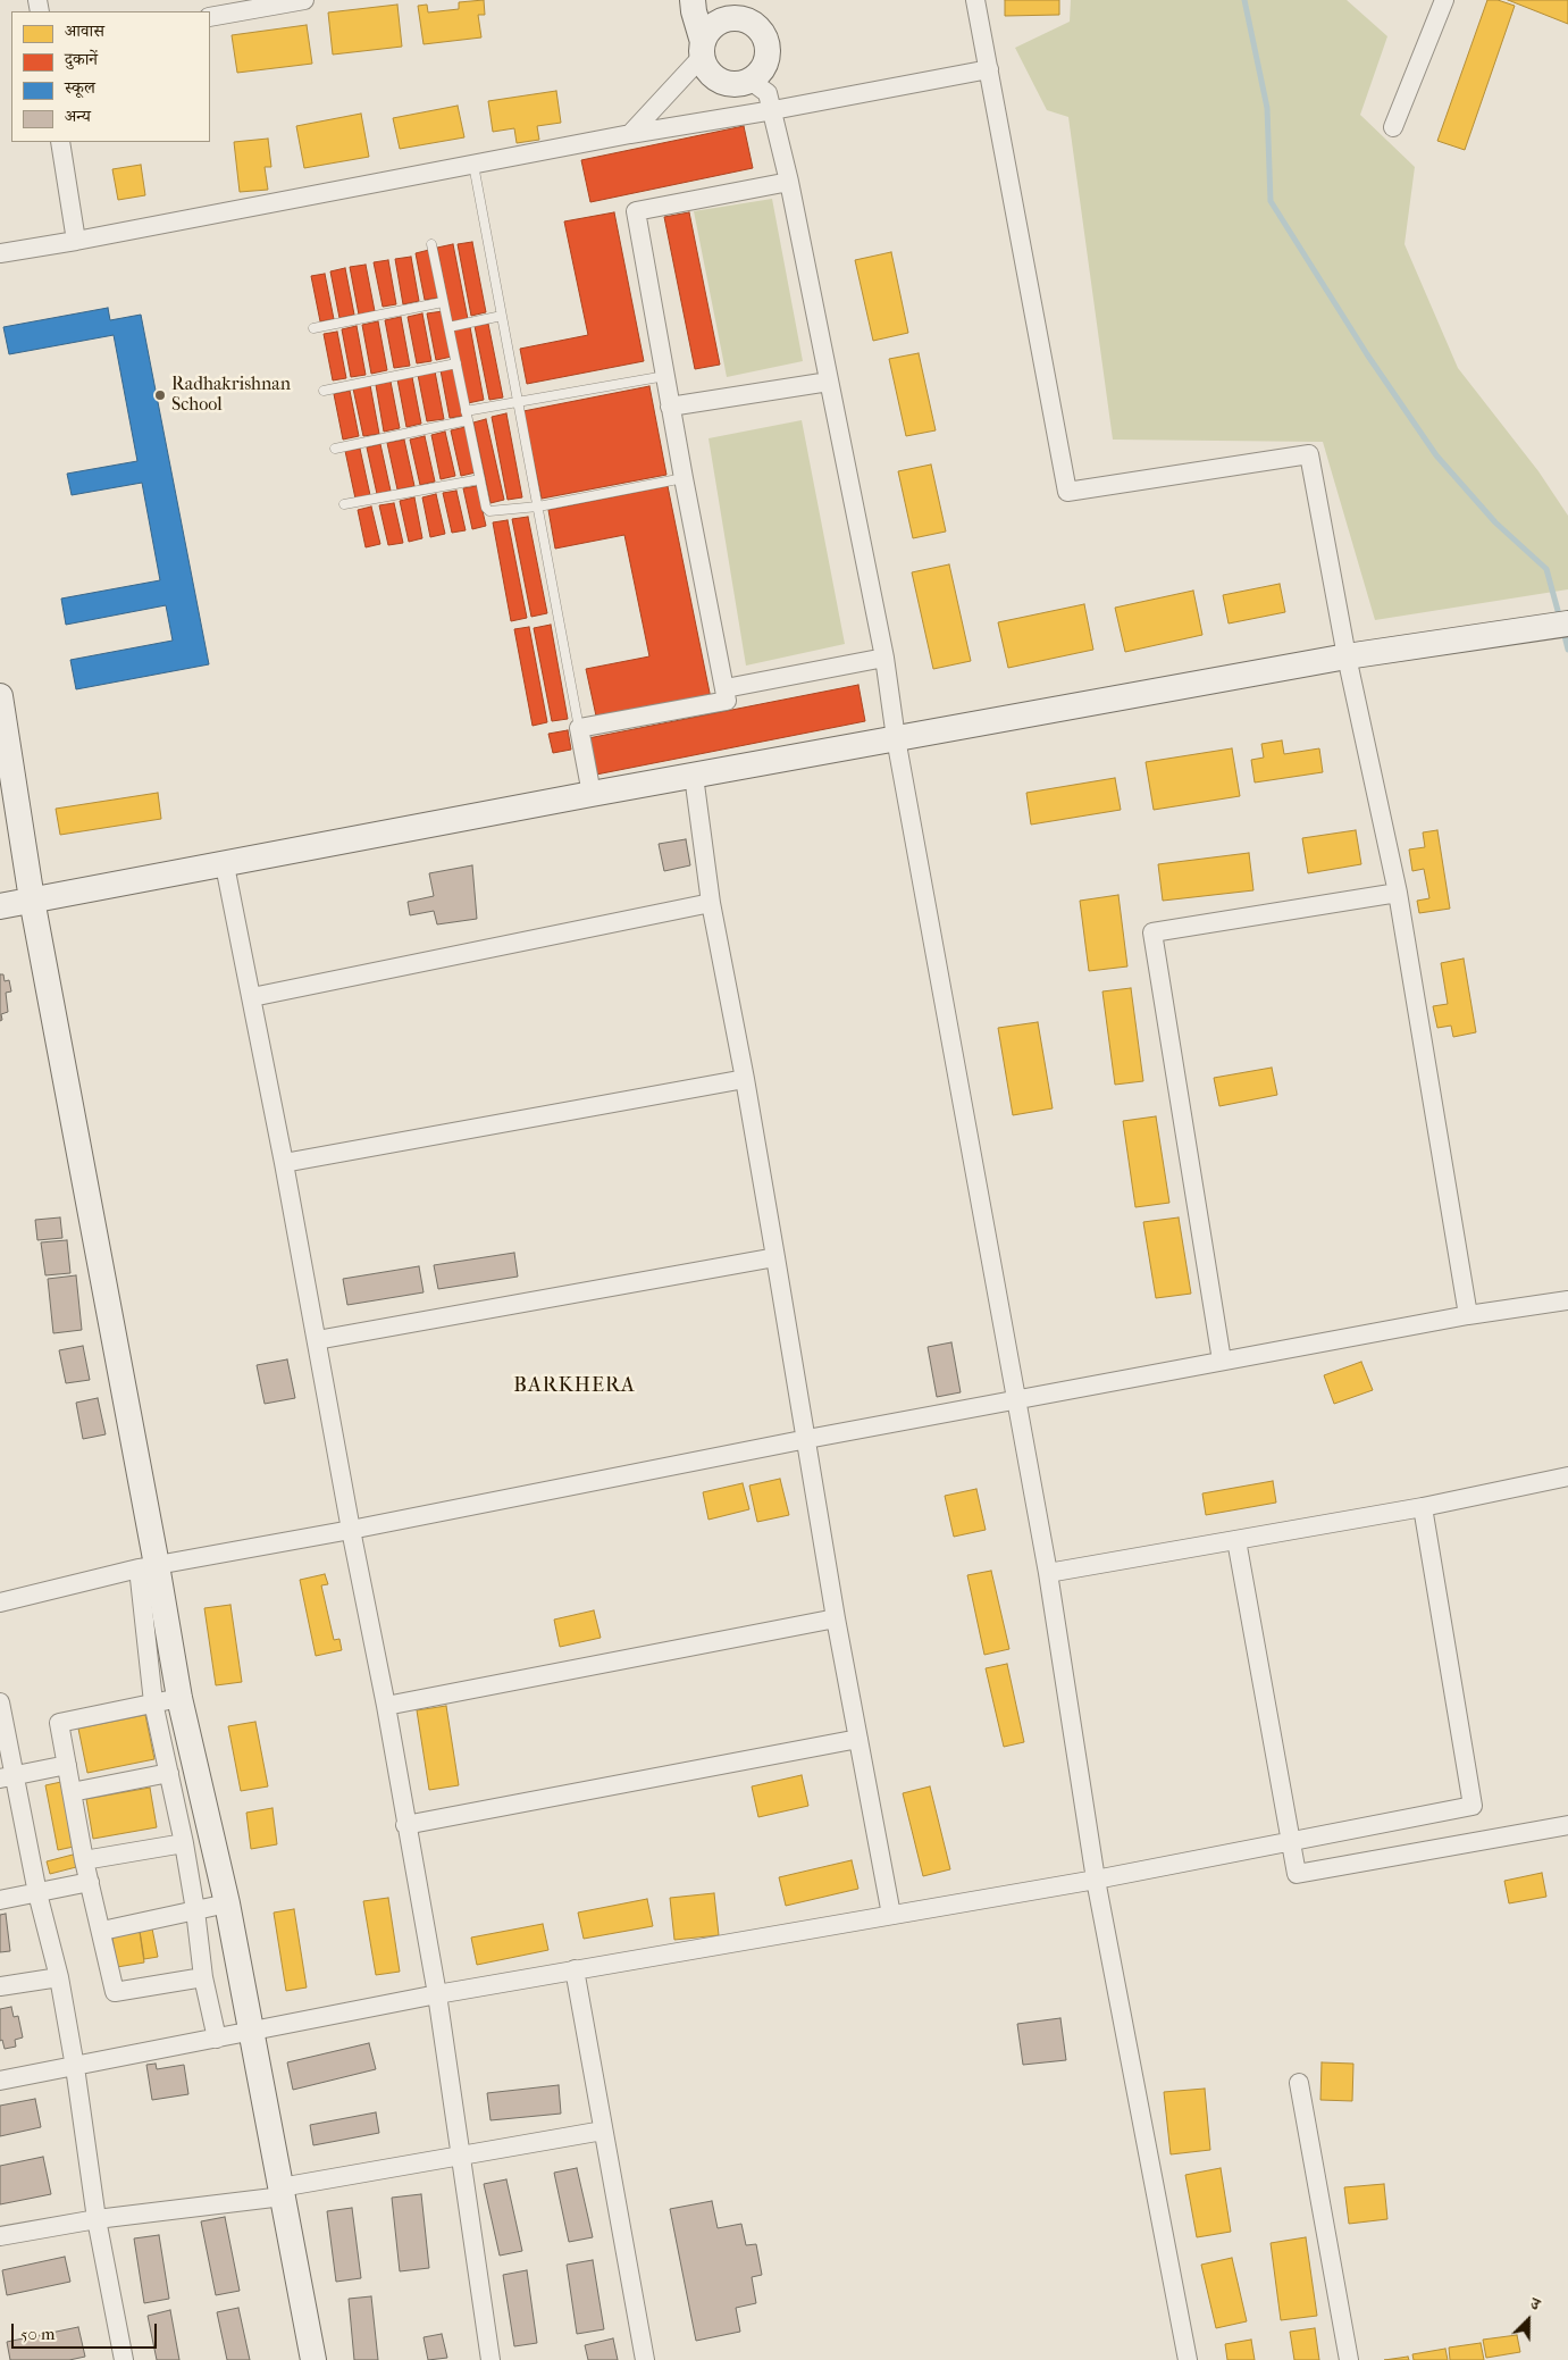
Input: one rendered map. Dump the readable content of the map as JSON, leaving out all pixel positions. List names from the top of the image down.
{
  "districts": ["BARKHERA"],
  "places": ["Radhakrishnan School"],
  "legend": [
    "आवास",
    "दुकानें",
    "स्कूल",
    "अन्य"
  ],
  "scale_bar": "50 m",
  "north": "top right"
}
